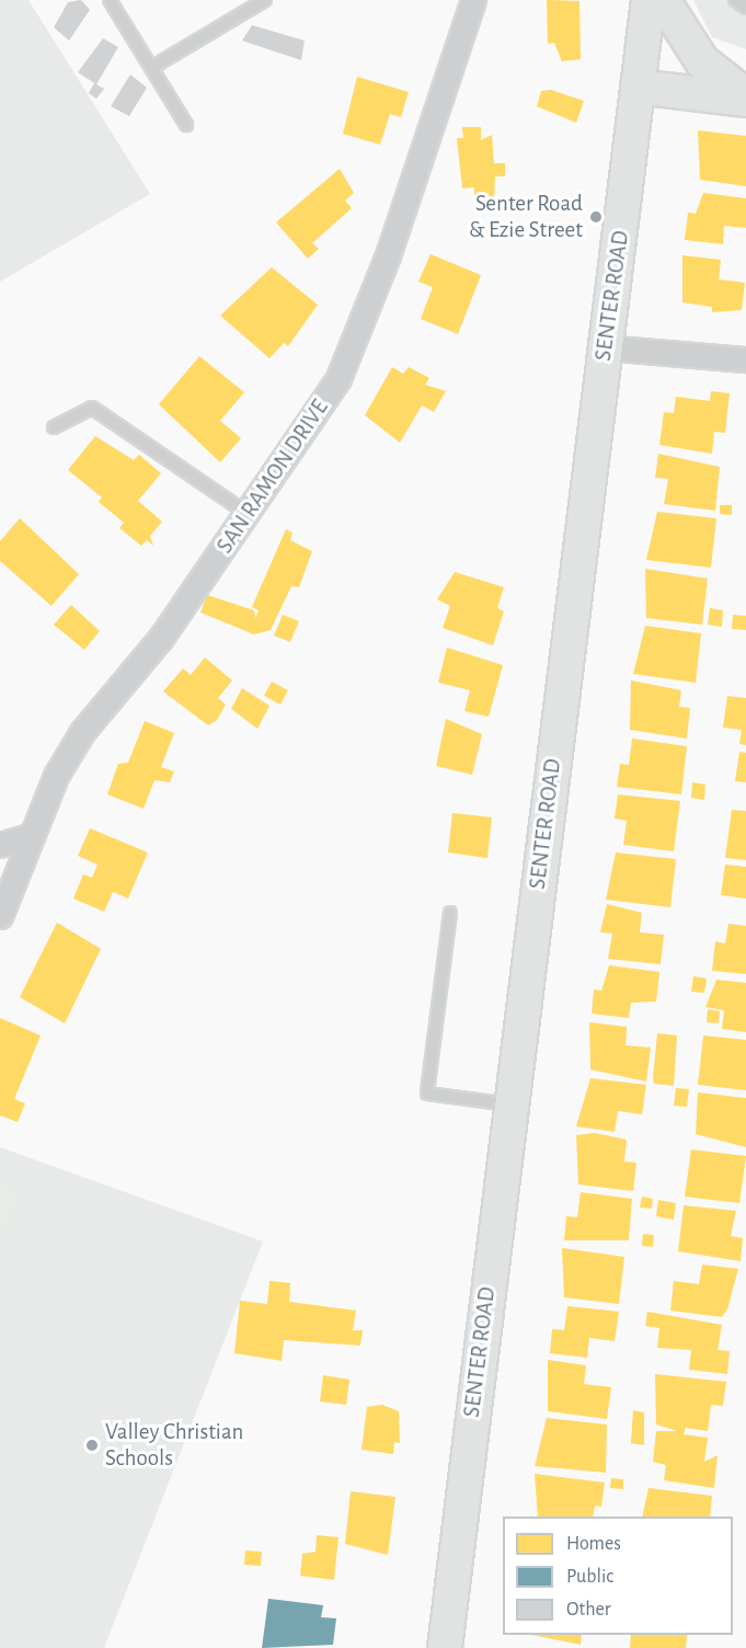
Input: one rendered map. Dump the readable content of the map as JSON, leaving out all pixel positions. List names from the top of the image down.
{
  "streets": {
    "main road": ["SENTER ROAD"],
    "street": ["SAN RAMON DRIVE"]
  },
  "places": ["Senter Road & Ezie Street", "Valley Christian Schools"],
  "legend": ["Homes", "Public", "Other"]
}
